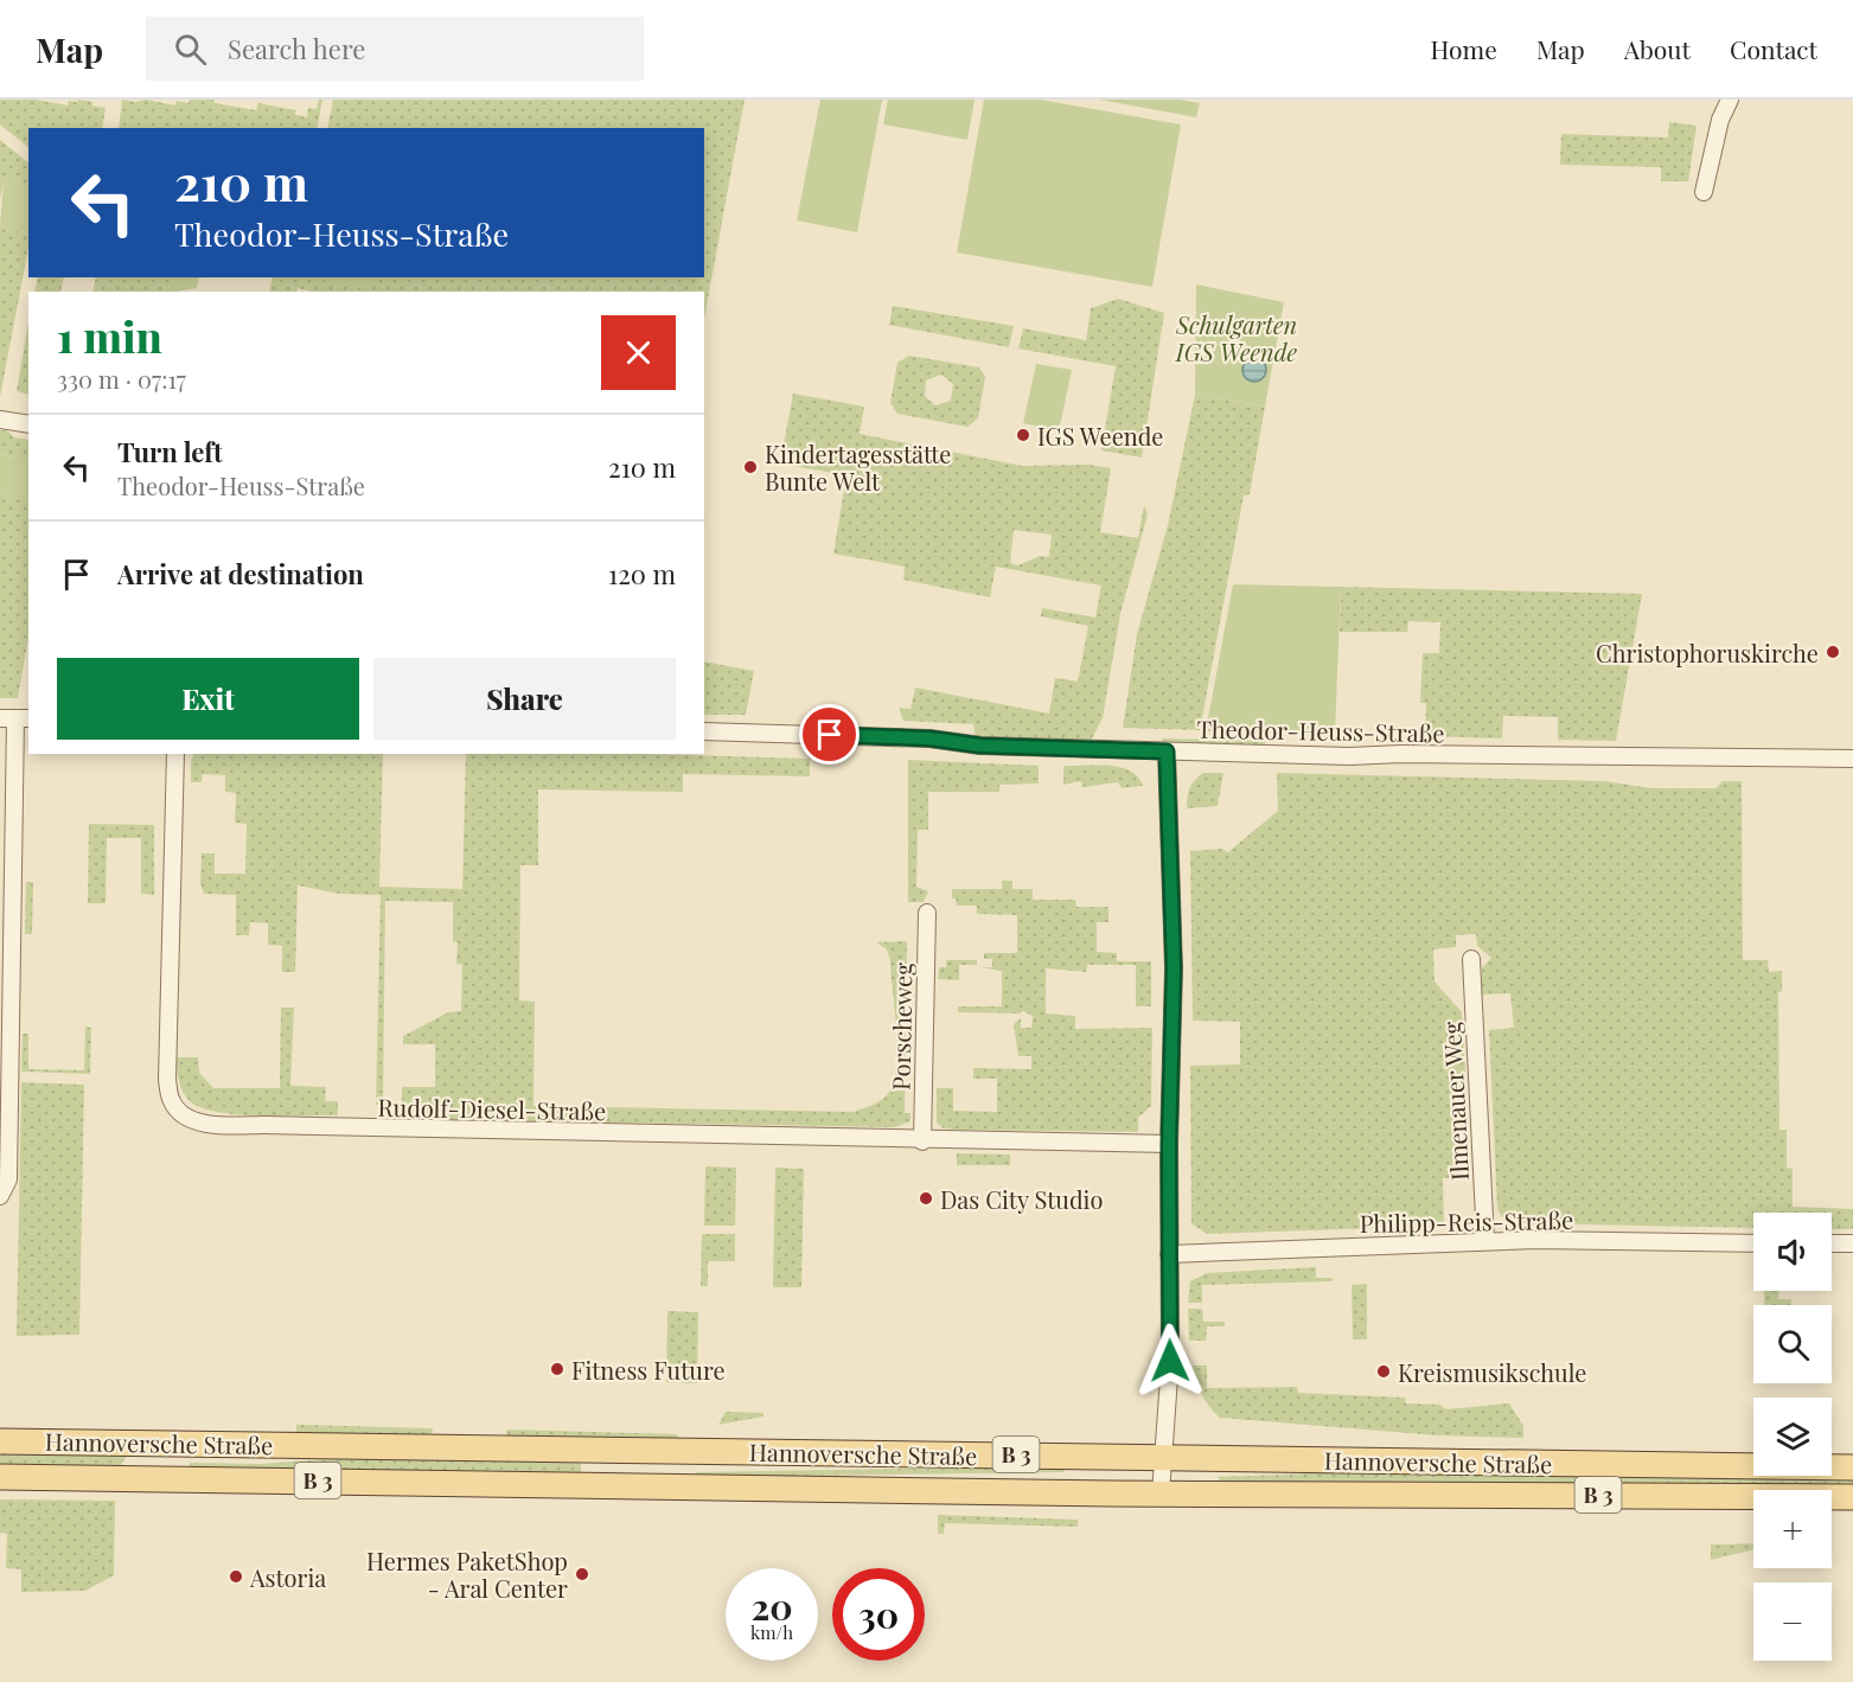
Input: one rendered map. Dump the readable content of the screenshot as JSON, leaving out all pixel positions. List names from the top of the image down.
{
  "streets": {
    "main road": ["Hannoversche Straße", "B 3"],
    "street": [
      "Theodor-Heuss-Straße",
      "Porscheweg",
      "Ilmenauer Weg",
      "Rudolf-Diesel-Straße",
      "Philipp-Reis-Straße"
    ]
  },
  "crossings": [
    ["Porscheweg", "Rudolf-Diesel-Straße"],
    ["Ilmenauer Weg", "Philipp-Reis-Straße"]
  ],
  "parks": ["Schulgarten IGS Weende"],
  "places": [
    "IGS Weende",
    "Kindertagesstätte Bunte Welt",
    "Christophoruskirche",
    "Das City Studio",
    "Fitness Future",
    "Kreismusikschule",
    "Hermes PaketShop - Aral Center",
    "Astoria"
  ],
  "page": {
    "header": "Map",
    "search": "Search here",
    "nav": [
      "Home",
      "Map",
      "About",
      "Contact"
    ],
    "turn": ["210 m", "Theodor-Heuss-Straße"],
    "heading": ["1 min", "330 m · 07:17"],
    "list": [
      {
        "name": "Turn left",
        "note": "Theodor-Heuss-Straße",
        "value": "210 m"
      },
      {
        "name": "Arrive at destination",
        "value": "120 m"
      }
    ],
    "buttons": ["Exit", "Share"],
    "map_buttons": ["+", "−"],
    "speed": "20 km/h",
    "limit": "30"
  }
}
